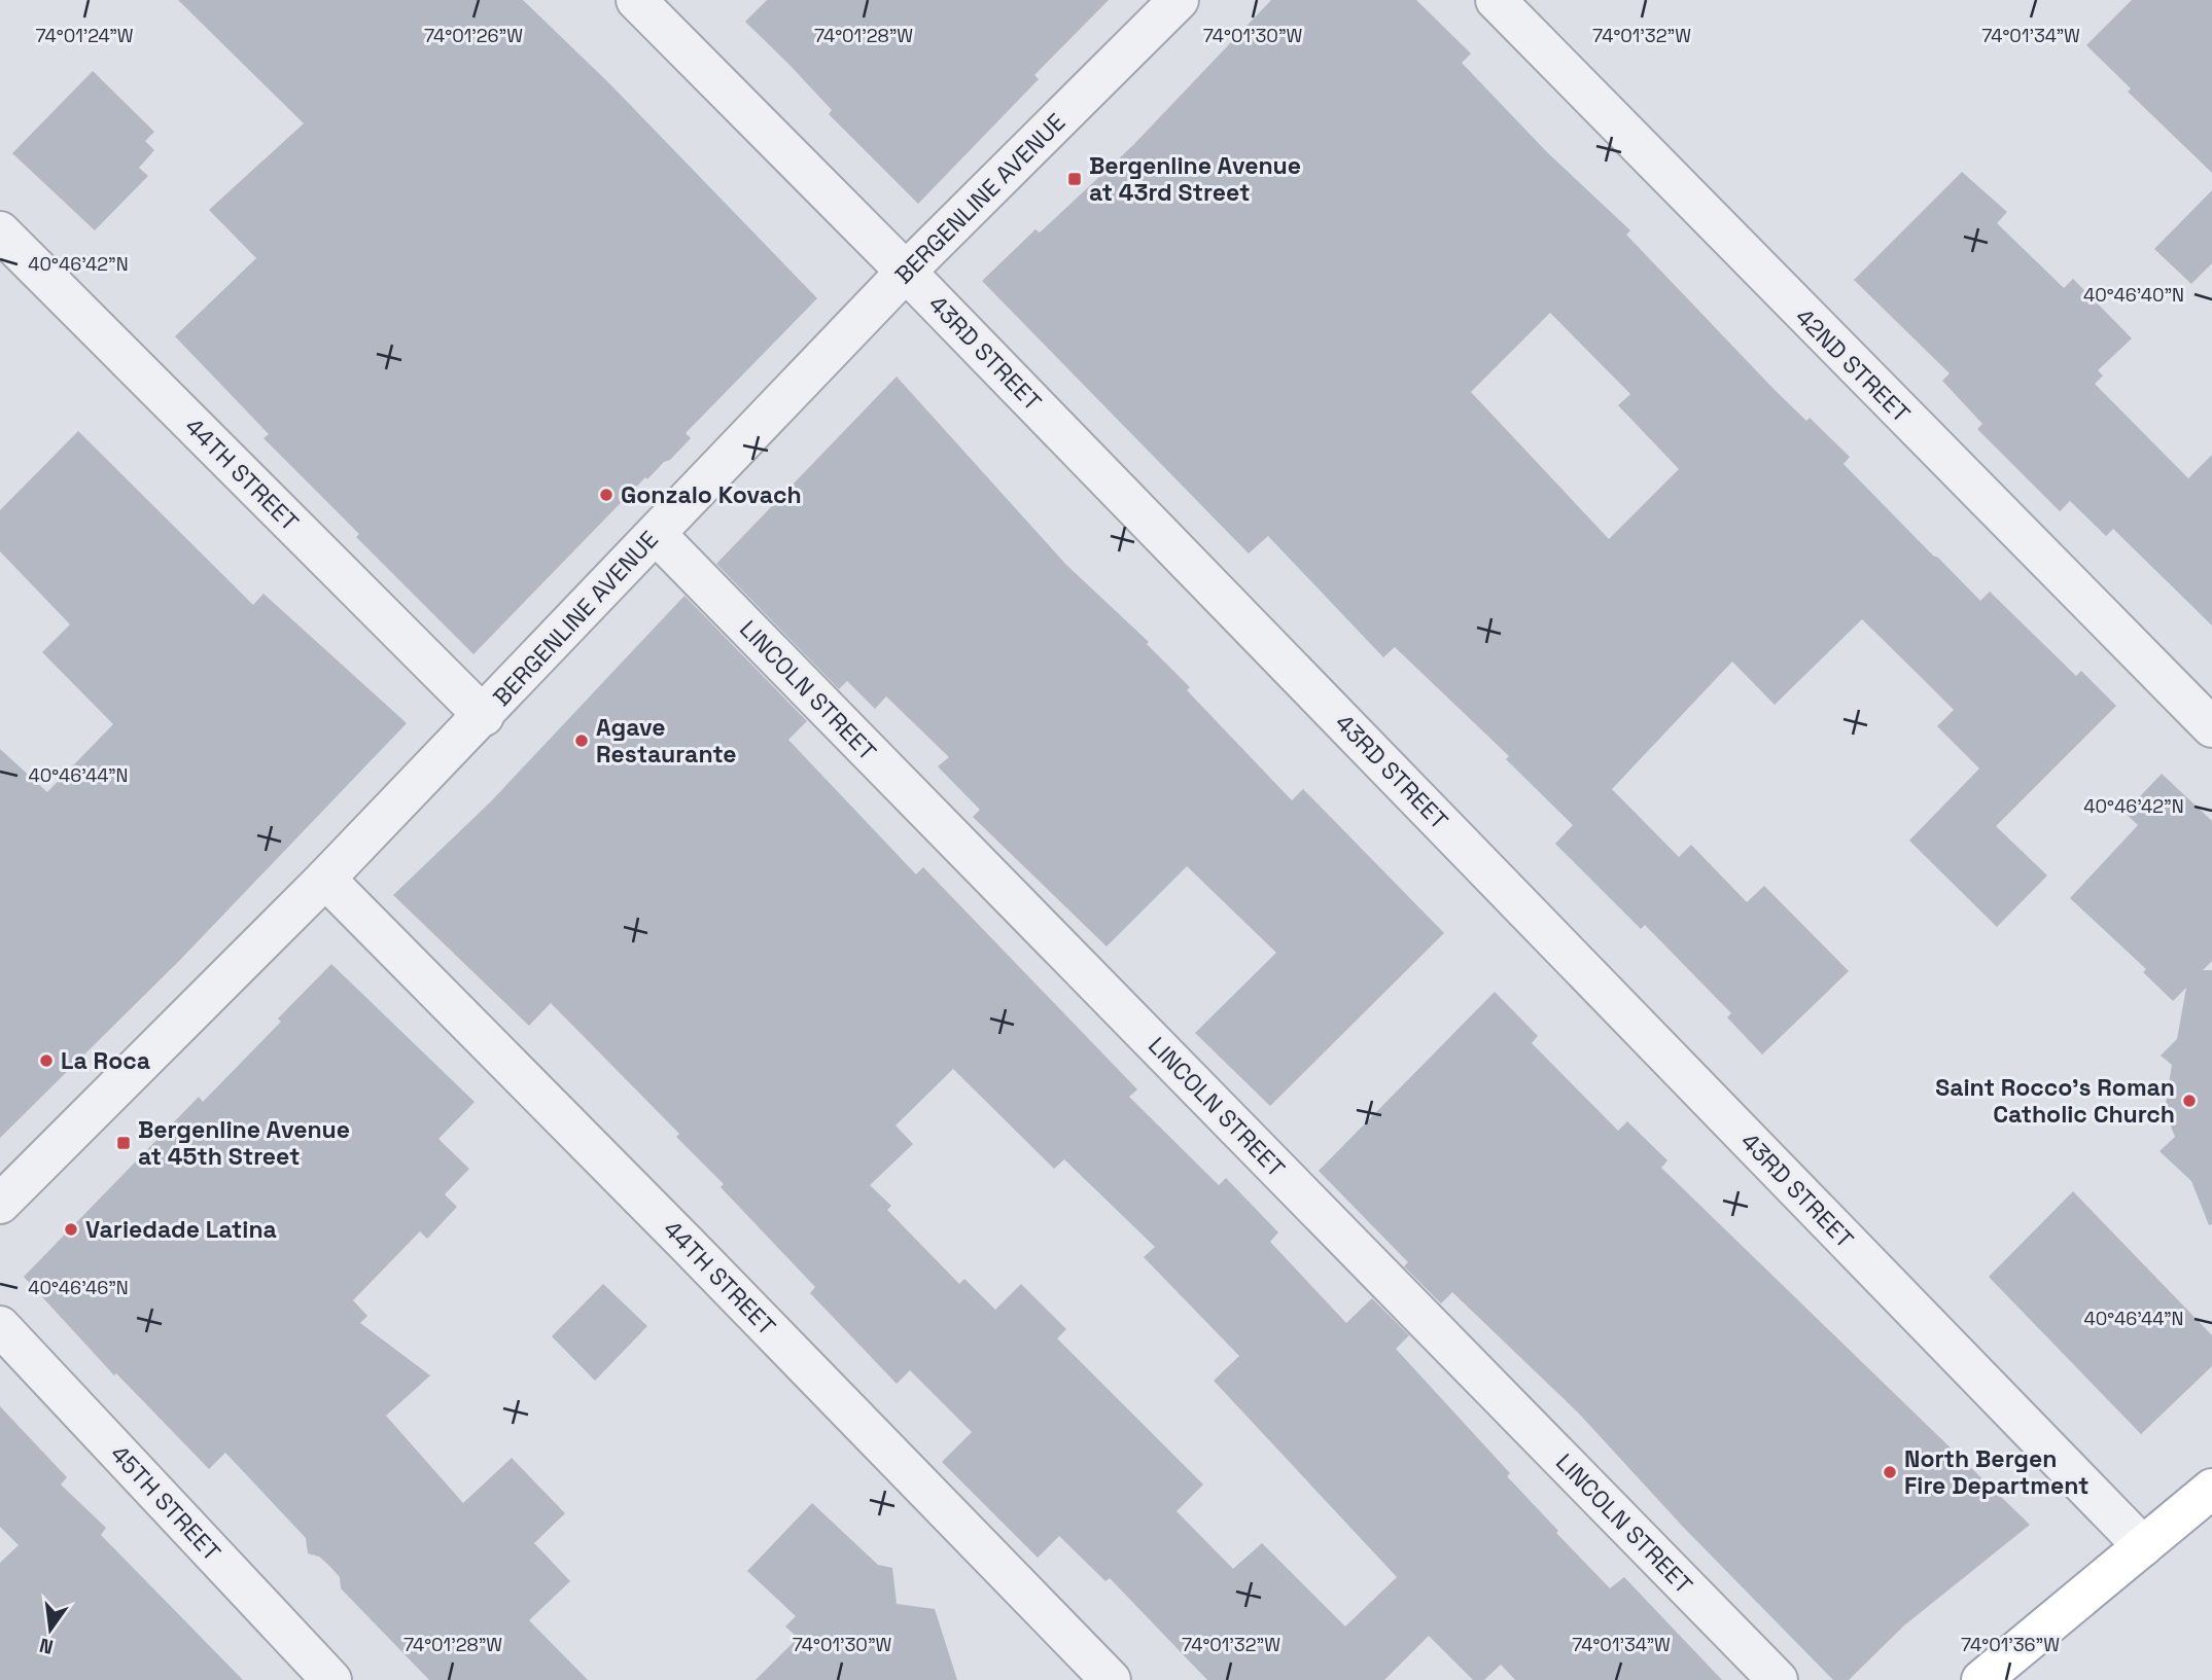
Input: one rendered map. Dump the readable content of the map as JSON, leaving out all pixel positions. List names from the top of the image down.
{
  "streets": {
    "street": [
      "BERGENLINE AVENUE",
      "43RD STREET",
      "42ND STREET",
      "44TH STREET",
      "LINCOLN STREET",
      "45TH STREET"
    ]
  },
  "crossings": [
    ["BERGENLINE AVENUE", "43RD STREET"],
    ["BERGENLINE AVENUE", "44TH STREET"],
    ["BERGENLINE AVENUE", "LINCOLN STREET"]
  ],
  "places": {
    "transit": ["Bergenline Avenue at 43rd Street", "Bergenline Avenue at 45th Street"],
    "other": [
      "Gonzalo Kovach",
      "Agave Restaurante",
      "La Roca",
      "Saint Rocco's Roman Catholic Church",
      "Variedade Latina",
      "North Bergen Fire Department"
    ]
  },
  "north": "bottom",
  "coordinates": [
    "74°01'24\"W",
    "74°01'26\"W",
    "74°01'28\"W",
    "74°01'30\"W",
    "74°01'32\"W",
    "74°01'34\"W",
    "40°46'42\"N",
    "40°46'40\"N",
    "40°46'44\"N",
    "40°46'46\"N",
    "74°01'36\"W"
  ]
}
